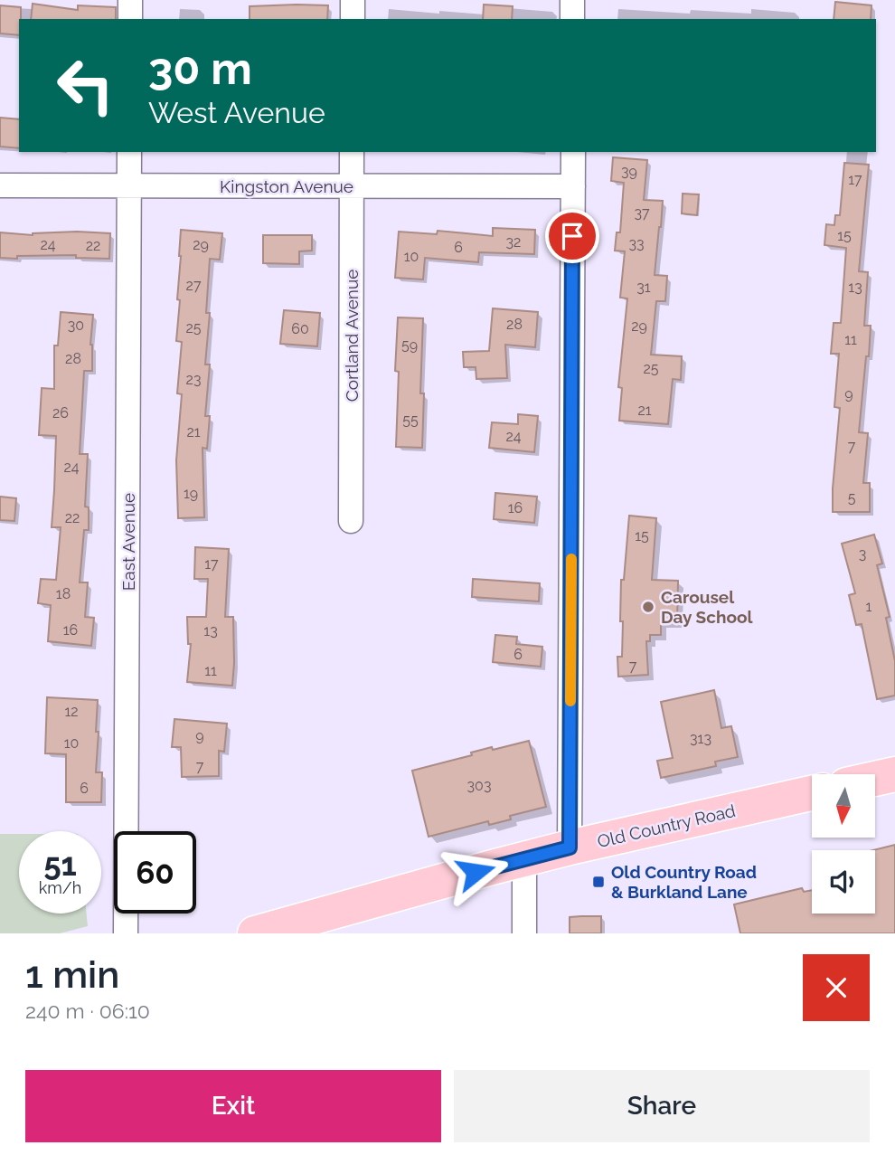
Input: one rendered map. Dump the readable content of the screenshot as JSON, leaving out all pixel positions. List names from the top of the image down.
{
  "streets": {
    "main road": ["Old Country Road"],
    "street": ["Kingston Avenue", "Cortland Avenue", "East Avenue"]
  },
  "crossings": [
    ["Kingston Avenue", "Cortland Avenue"],
    ["Kingston Avenue", "East Avenue"]
  ],
  "places": {
    "other": ["Carousel Day School"],
    "transit": ["Old Country Road & Burkland Lane"]
  },
  "house_numbers": [
    "39",
    "17",
    "37",
    "15",
    "32",
    "33",
    "24",
    "29",
    "22",
    "6",
    "10",
    "27",
    "31",
    "13",
    "28",
    "30",
    "29",
    "25",
    "60",
    "11",
    "59",
    "28",
    "25",
    "23",
    "9",
    "21",
    "26",
    "55",
    "21",
    "24",
    "7",
    "24",
    "19",
    "5",
    "16",
    "22",
    "15",
    "3",
    "17",
    "18",
    "1",
    "16",
    "13",
    "6",
    "7",
    "11",
    "12",
    "9",
    "313",
    "10",
    "7",
    "303",
    "6"
  ],
  "north": "bottom",
  "page": {
    "turn": ["30 m", "West Avenue"],
    "speed": "51 km/h",
    "limit": "60",
    "heading": ["1 min", "240 m · 06:10"],
    "buttons": ["Exit", "Share"]
  }
}
